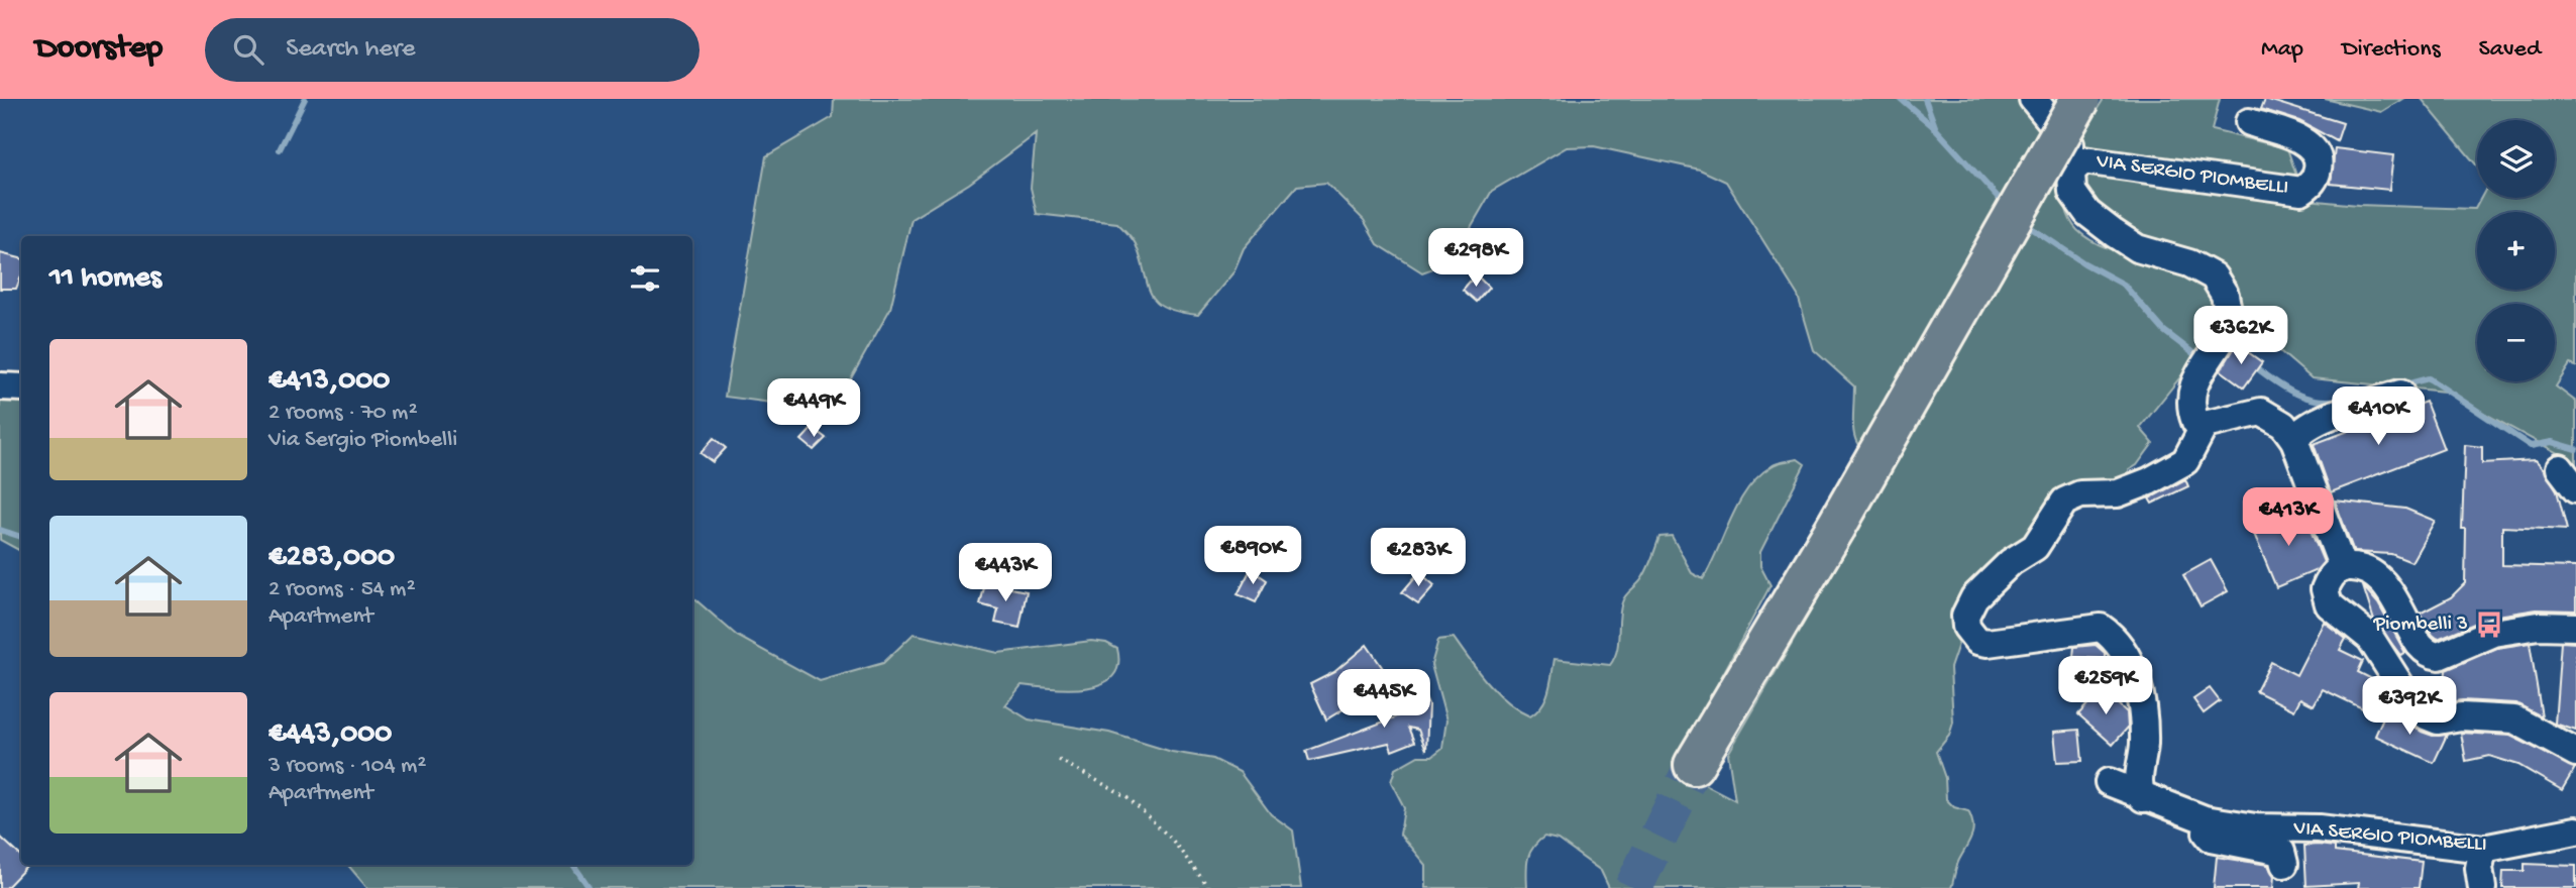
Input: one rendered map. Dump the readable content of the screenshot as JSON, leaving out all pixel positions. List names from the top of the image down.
{
  "streets": {
    "street": ["VIA SERGIO PIOMBELLI"]
  },
  "places": {
    "bus stop": ["Piombelli 3"]
  },
  "page": {
    "header": "Doorstep",
    "search": "Search here",
    "nav": ["Map", "Directions", "Saved"],
    "map_buttons": ["+", "−"],
    "price": [
      "€298K",
      "€362K",
      "€449K",
      "€410K",
      "€413K",
      "€890K",
      "€283K",
      "€443K",
      "€259K",
      "€445K",
      "€392K"
    ],
    "heading": "11 homes",
    "list": [
      {
        "name": "€413,000",
        "note": "2 rooms · 70 m² · Via Sergio Piombelli"
      },
      {
        "name": "€283,000",
        "note": "2 rooms · 54 m² · Apartment"
      },
      {
        "name": "€443,000",
        "note": "3 rooms · 104 m² · Apartment"
      }
    ]
  }
}
